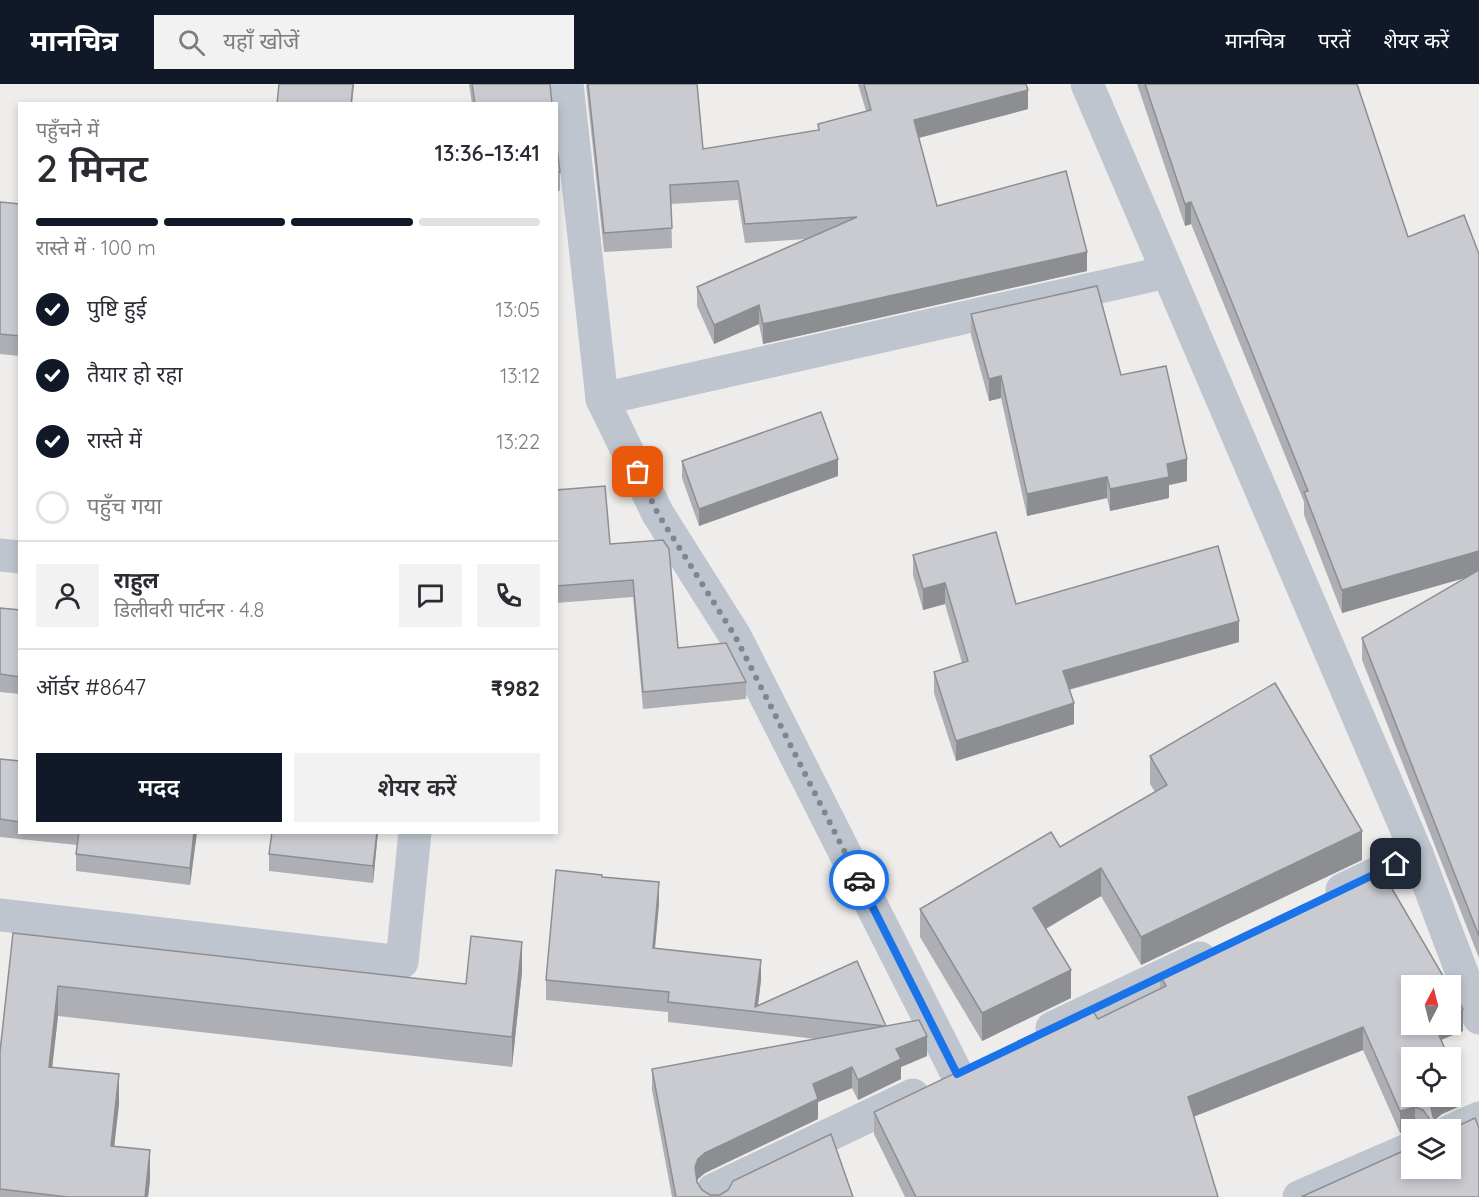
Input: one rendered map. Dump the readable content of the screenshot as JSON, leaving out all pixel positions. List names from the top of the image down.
{
  "north": "top",
  "page": {
    "header": "मानचित्र",
    "search": "यहाँ खोजें",
    "nav": ["मानचित्र", "परतें", "शेयर करें"],
    "heading": ["2 मिनट", "पहुँचने में", "13:36–13:41"],
    "panel": [
      "राहुल",
      "डिलीवरी पार्टनर · 4.8",
      "ऑर्डर #8647",
      "₹982"
    ],
    "bar": "रास्ते में · 100 m",
    "list": [
      ["पुष्टि हुई", "13:05"],
      ["तैयार हो रहा", "13:12"],
      ["रास्ते में", "13:22"],
      "पहुँच गया"
    ],
    "buttons": ["मदद", "शेयर करें"]
  }
}
